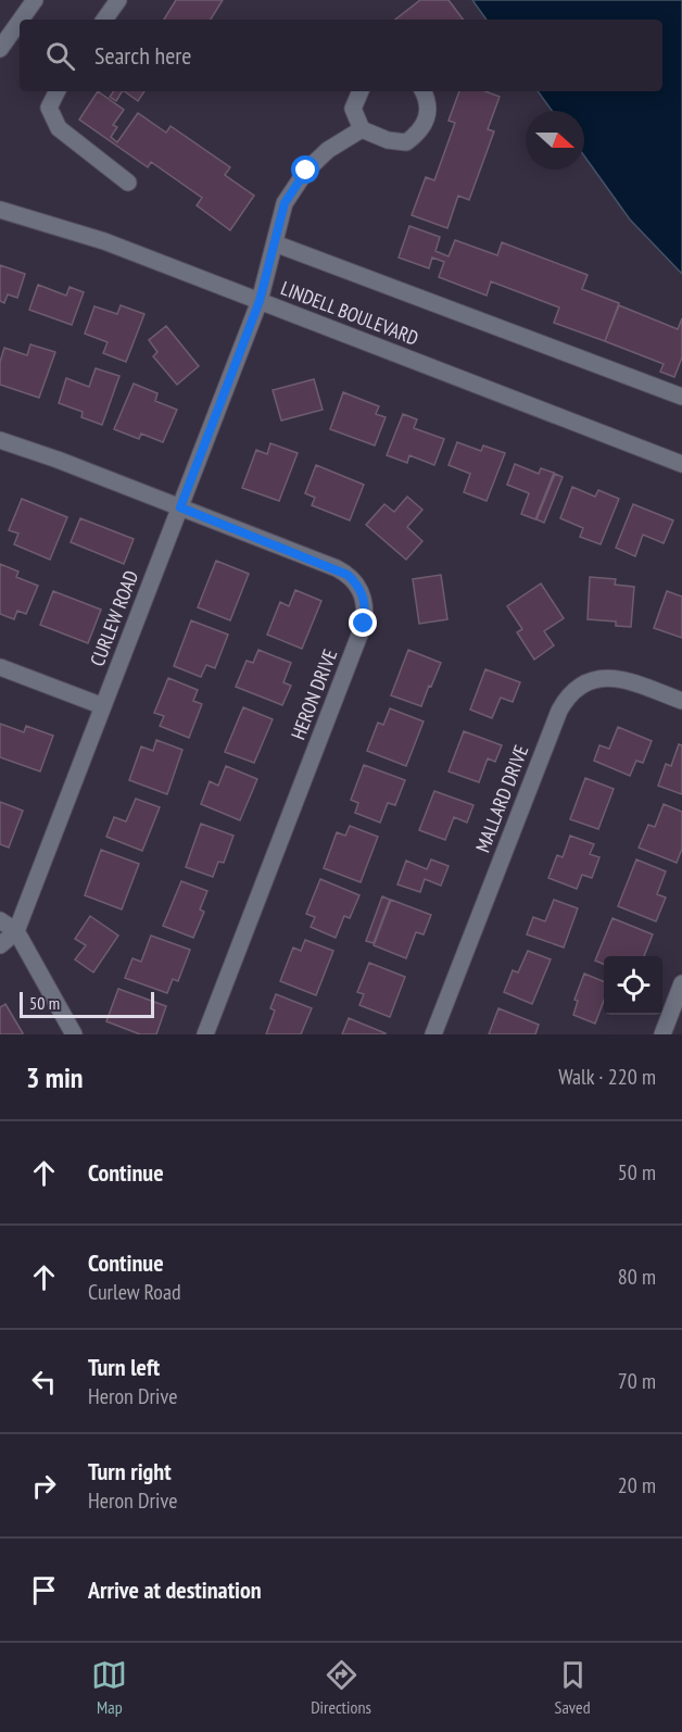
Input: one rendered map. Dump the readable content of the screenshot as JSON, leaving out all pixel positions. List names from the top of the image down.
{
  "streets": {
    "street": [
      "LINDELL BOULEVARD",
      "CURLEW ROAD",
      "HERON DRIVE",
      "MALLARD DRIVE"
    ]
  },
  "crossings": [
    ["LINDELL BOULEVARD", "CURLEW ROAD"],
    ["CURLEW ROAD", "HERON DRIVE"]
  ],
  "scale_bar": "50 m",
  "north": "right",
  "page": {
    "search": "Search here",
    "scale": "50 m",
    "heading": ["3 min", "Walk · 220 m"],
    "list": [
      ["Continue", "50 m"],
      ["Continue", "Curlew Road", "80 m"],
      ["Turn left", "Heron Drive", "70 m"],
      ["Turn right", "Heron Drive", "20 m"],
      "Arrive at destination"
    ],
    "nav": ["Map", "Directions", "Saved"]
  }
}
